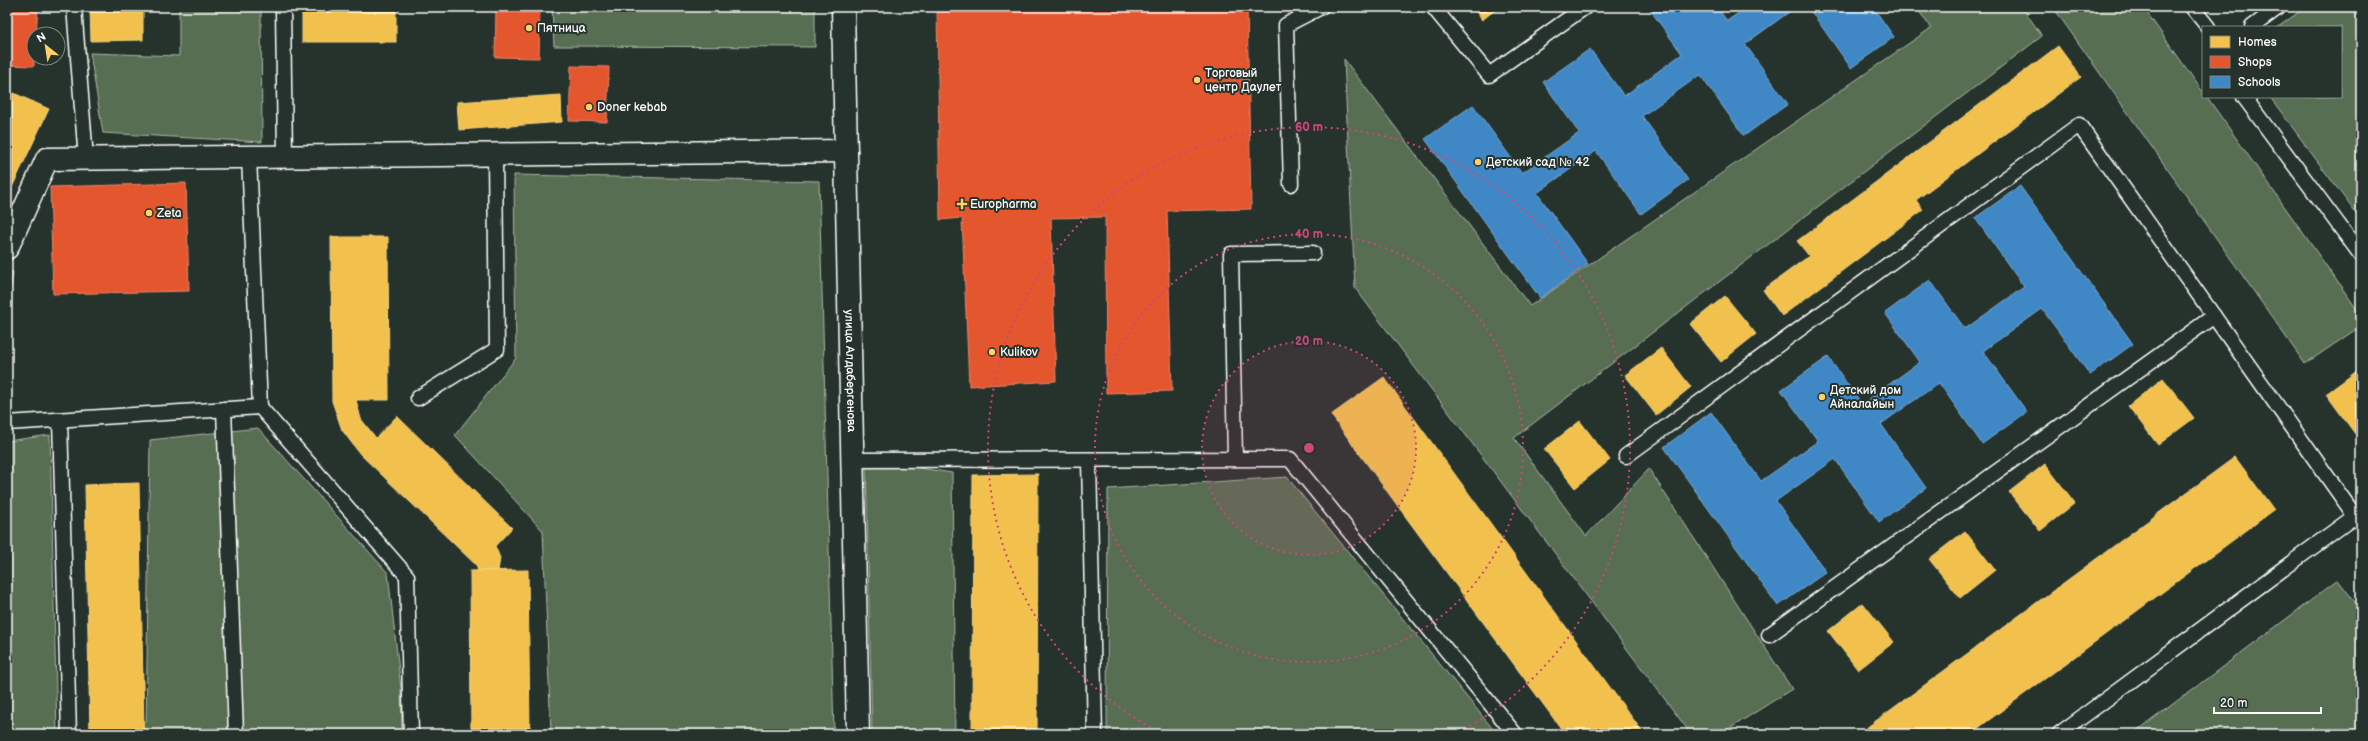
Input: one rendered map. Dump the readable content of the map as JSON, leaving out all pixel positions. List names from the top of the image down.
{
  "streets": {
    "street": ["улица Алдабергенова"]
  },
  "places": {
    "other": [
      "Пятница",
      "Торговый центр Даулет",
      "Doner kebab",
      "Детский сад № 42",
      "Zeta",
      "Kulikov",
      "Детский дом Айналайын"
    ],
    "health": ["Europharma"]
  },
  "legend": ["Homes", "Shops", "Schools"],
  "scale_bar": "20 m",
  "north": "top left",
  "rings": ["60 m", "40 m", "20 m"]
}
